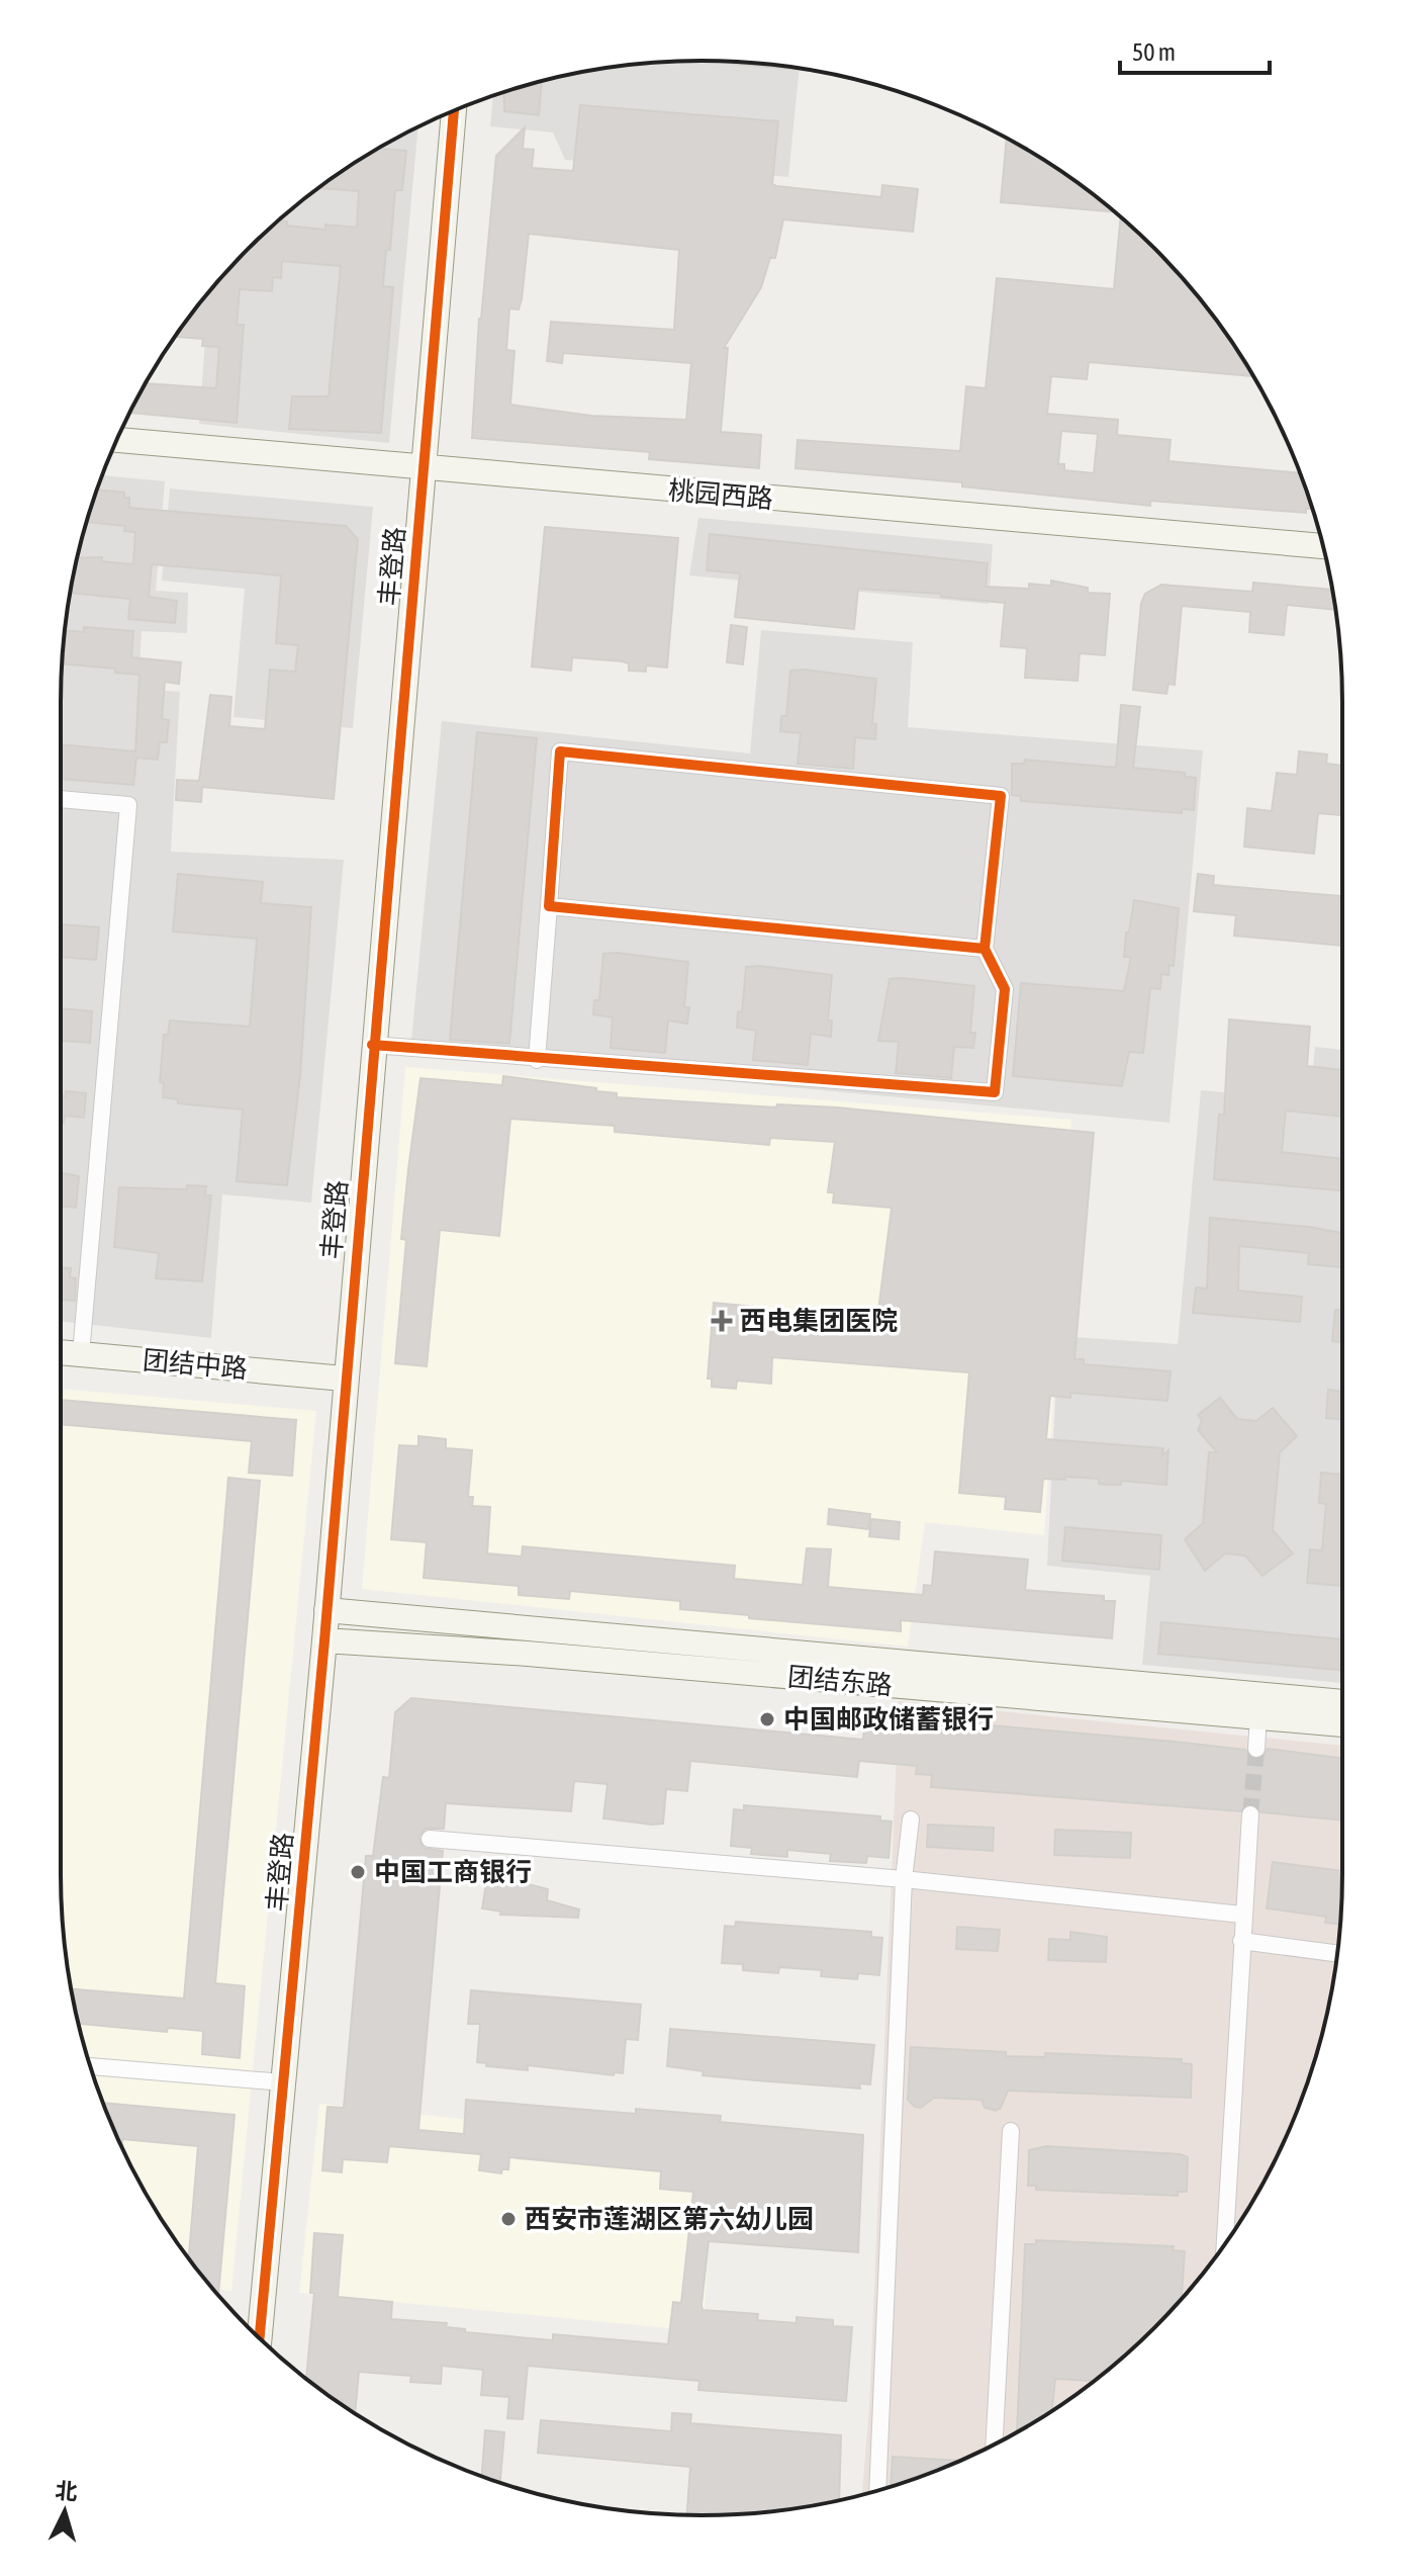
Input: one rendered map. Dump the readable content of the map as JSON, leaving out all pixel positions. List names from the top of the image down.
{
  "streets": {
    "street": [
      "桃园西路",
      "丰登路",
      "团结中路",
      "团结东路"
    ]
  },
  "crossings": [
    ["桃园西路", "丰登路"],
    ["丰登路", "团结中路"],
    ["丰登路", "团结东路"]
  ],
  "places": {
    "health": ["西电集团医院"],
    "other": ["中国邮政储蓄银行", "中国工商银行", "西安市莲湖区第六幼儿园"]
  },
  "scale_bar": "50 m",
  "north": "top"
}
